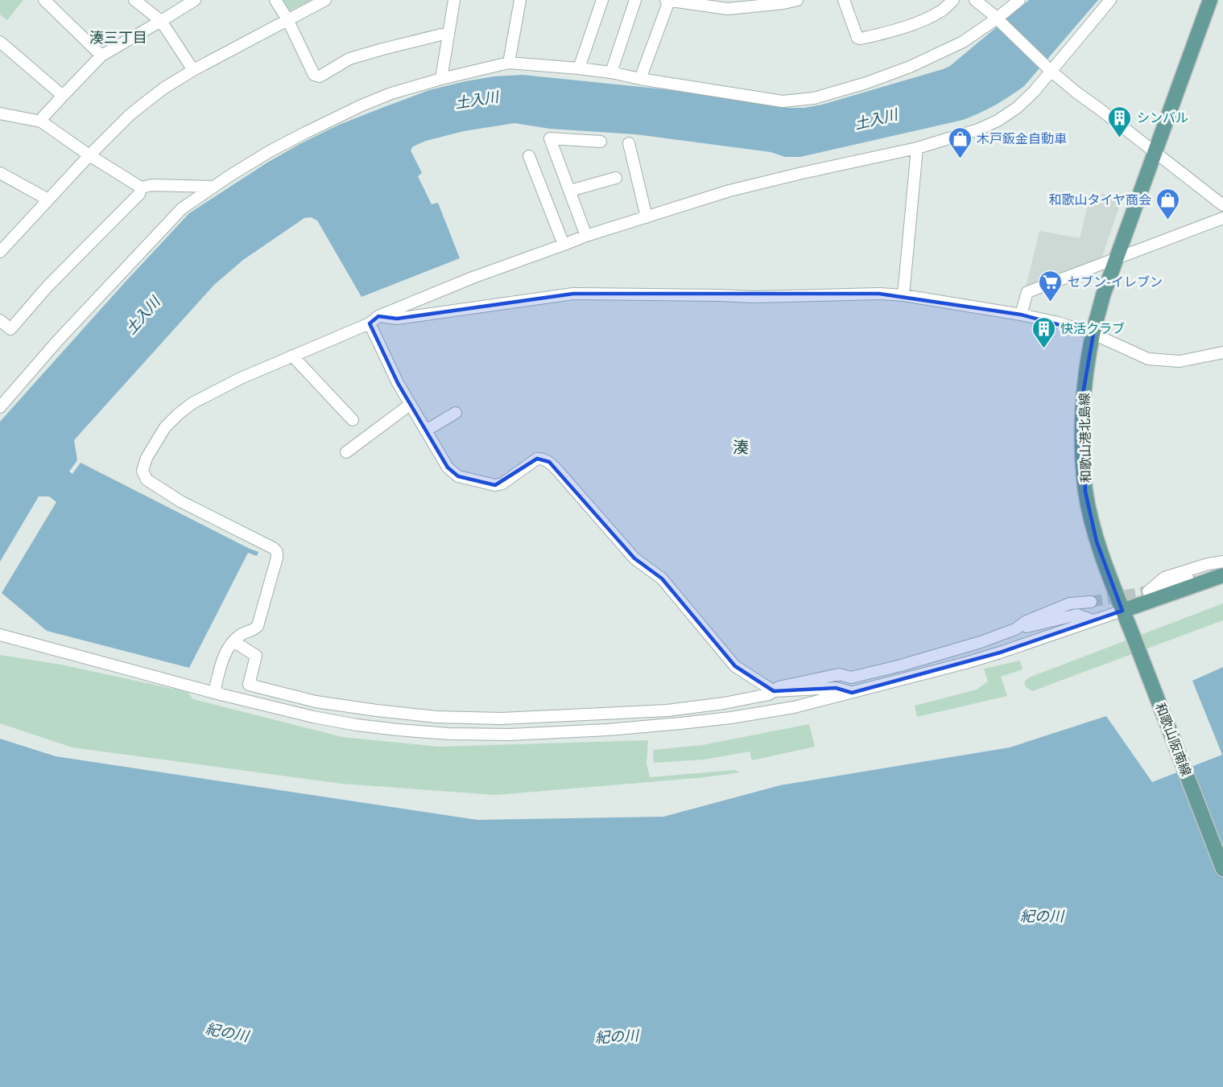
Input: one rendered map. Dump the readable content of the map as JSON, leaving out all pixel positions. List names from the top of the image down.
{
  "streets": {
    "main road": ["和歌山港北島線", "和歌山阪南線"]
  },
  "crossings": [
    ["和歌山港北島線", "和歌山阪南線"]
  ],
  "districts": ["湊三丁目", "湊"],
  "water": ["土入川", "紀の川"],
  "places": {
    "building": ["シンバル", "快活クラブ"],
    "shop": ["木戸鈑金自動車", "和歌山タイヤ商会"],
    "supermarket": ["セブン-イレブン"]
  }
}
